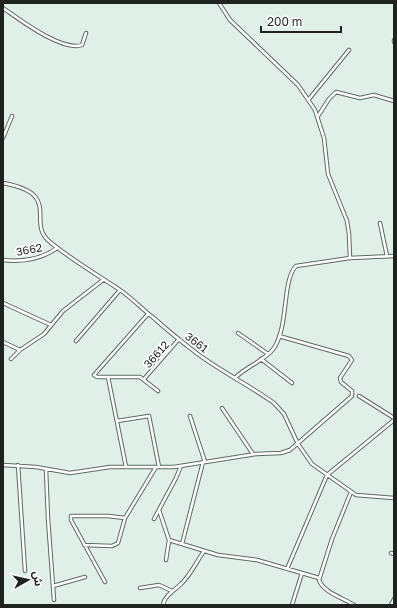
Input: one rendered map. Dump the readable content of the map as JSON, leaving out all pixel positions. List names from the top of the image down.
{
  "streets": {
    "street": ["3662", "3661", "36612"]
  },
  "crossings": [
    ["3662", "3661"],
    ["3661", "36612"]
  ],
  "scale_bar": "200 m",
  "north": "right"
}
